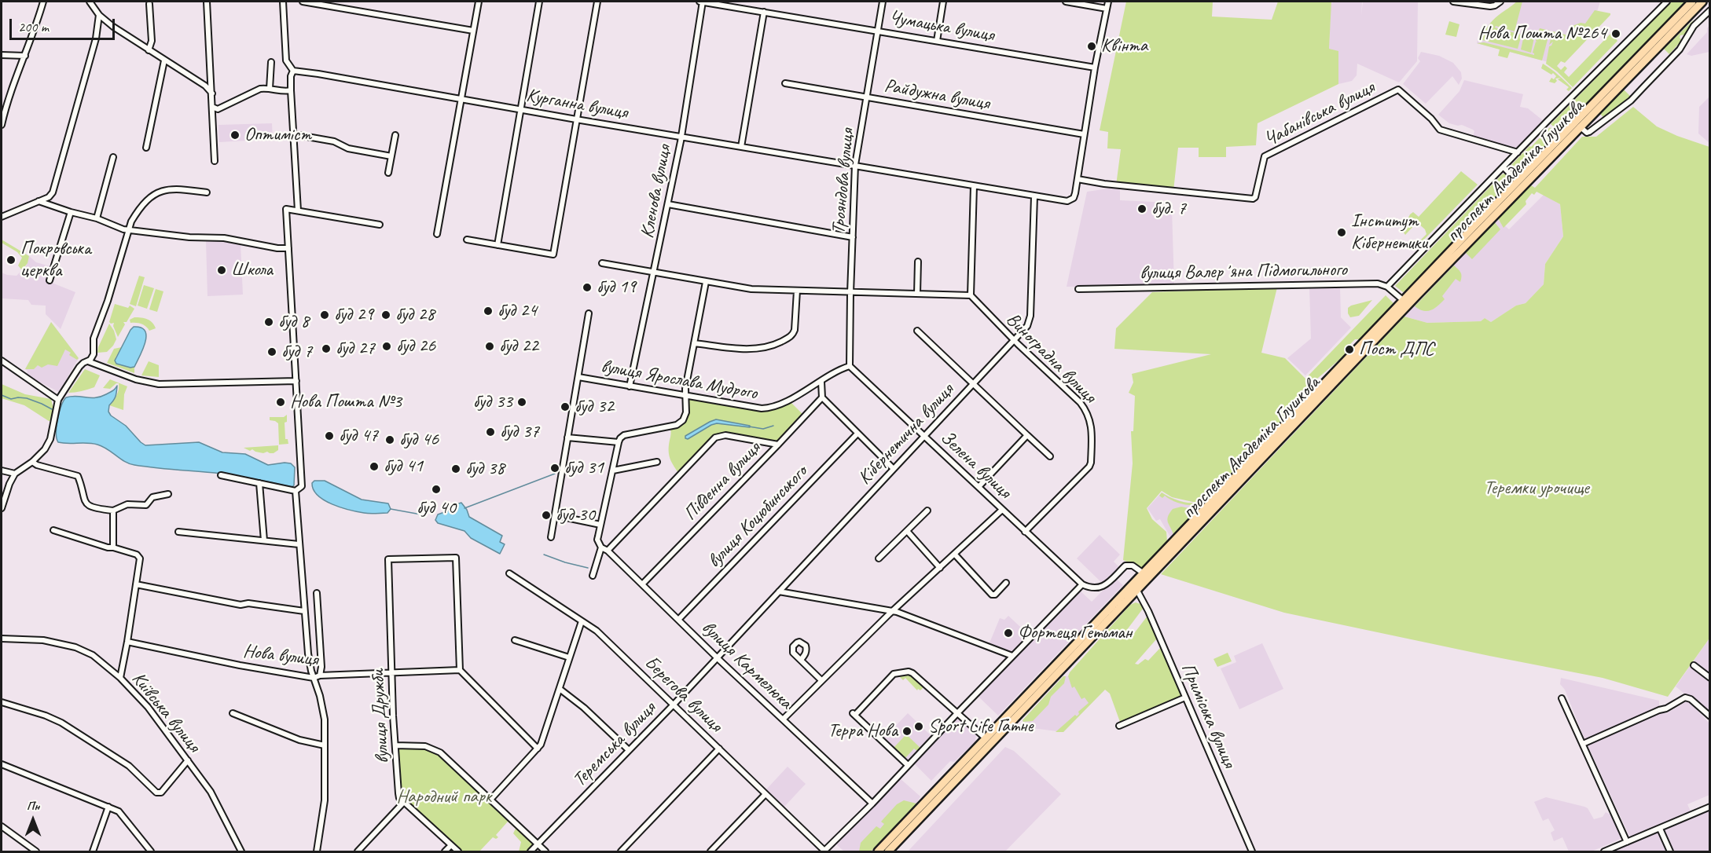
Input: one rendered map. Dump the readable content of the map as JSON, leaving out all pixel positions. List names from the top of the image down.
{
  "streets": {
    "highway": ["проспект Академіка Глушкова"],
    "street": [
      "Чумацька вулиця",
      "Райдужна вулиця",
      "Курганна вулиця",
      "Чабанівська вулиця",
      "Трояндова вулиця",
      "Кленова вулиця",
      "вулиця Валерʼяна Підмогильного",
      "Виноградна вулиця",
      "вулиця Ярослава Мудрого",
      "Кібернетична вулиця",
      "Зелена вулиця",
      "Південна вулиця",
      "вулиця Коцюбинського",
      "Нова вулиця",
      "вулиця Кармелюка",
      "Берегова вулиця",
      "Київська вулиця",
      "Приміська вулиця",
      "вулиця Дружби",
      "Теремська вулиця"
    ]
  },
  "crossings": [
    ["Чумацька вулиця", "Трояндова вулиця"],
    ["Чумацька вулиця", "Кленова вулиця"],
    ["Райдужна вулиця", "Трояндова вулиця"],
    ["Курганна вулиця", "Чабанівська вулиця"],
    ["Курганна вулиця", "Трояндова вулиця"],
    ["Курганна вулиця", "Кленова вулиця"],
    ["Курганна вулиця", "Кібернетична вулиця"],
    ["Чабанівська вулиця", "проспект Академіка Глушкова"],
    ["проспект Академіка Глушкова", "вулиця Валерʼяна Підмогильного"],
    ["Трояндова вулиця", "вулиця Ярослава Мудрого"],
    ["Трояндова вулиця", "Зелена вулиця"],
    ["Кленова вулиця", "вулиця Ярослава Мудрого"],
    ["Виноградна вулиця", "Кібернетична вулиця"],
    ["Виноградна вулиця", "Зелена вулиця"],
    ["вулиця Ярослава Мудрого", "Зелена вулиця"],
    ["Кібернетична вулиця", "Зелена вулиця"],
    ["Кібернетична вулиця", "вулиця Кармелюка"],
    ["Кібернетична вулиця", "Теремська вулиця"],
    ["Південна вулиця", "вулиця Кармелюка"],
    ["вулиця Коцюбинського", "вулиця Кармелюка"],
    ["Нова вулиця", "вулиця Дружби"],
    ["вулиця Кармелюка", "Теремська вулиця"],
    ["Берегова вулиця", "Теремська вулиця"]
  ],
  "parks": ["Теремки урочище", "Народний парк"],
  "places": [
    "Нова Пошта №264",
    "Квінта",
    "Оптиміст",
    "буд. 7",
    "Інститут Кібернетики",
    "Покровська церква",
    "Школа",
    "буд 19",
    "буд 24",
    "буд 29",
    "буд 28",
    "буд 8",
    "буд 26",
    "буд 22",
    "буд 27",
    "Пост ДПС",
    "буд 7",
    "Нова Пошта №3",
    "буд 33",
    "буд 32",
    "буд 37",
    "буд 47",
    "буд 46",
    "буд 41",
    "буд 31",
    "буд 38",
    "буд 40",
    "буд 30",
    "Фортеця Гетьман",
    "Sport Life Гатне",
    "Терра Нова"
  ],
  "scale_bar": "200 m",
  "north": "top"
}
